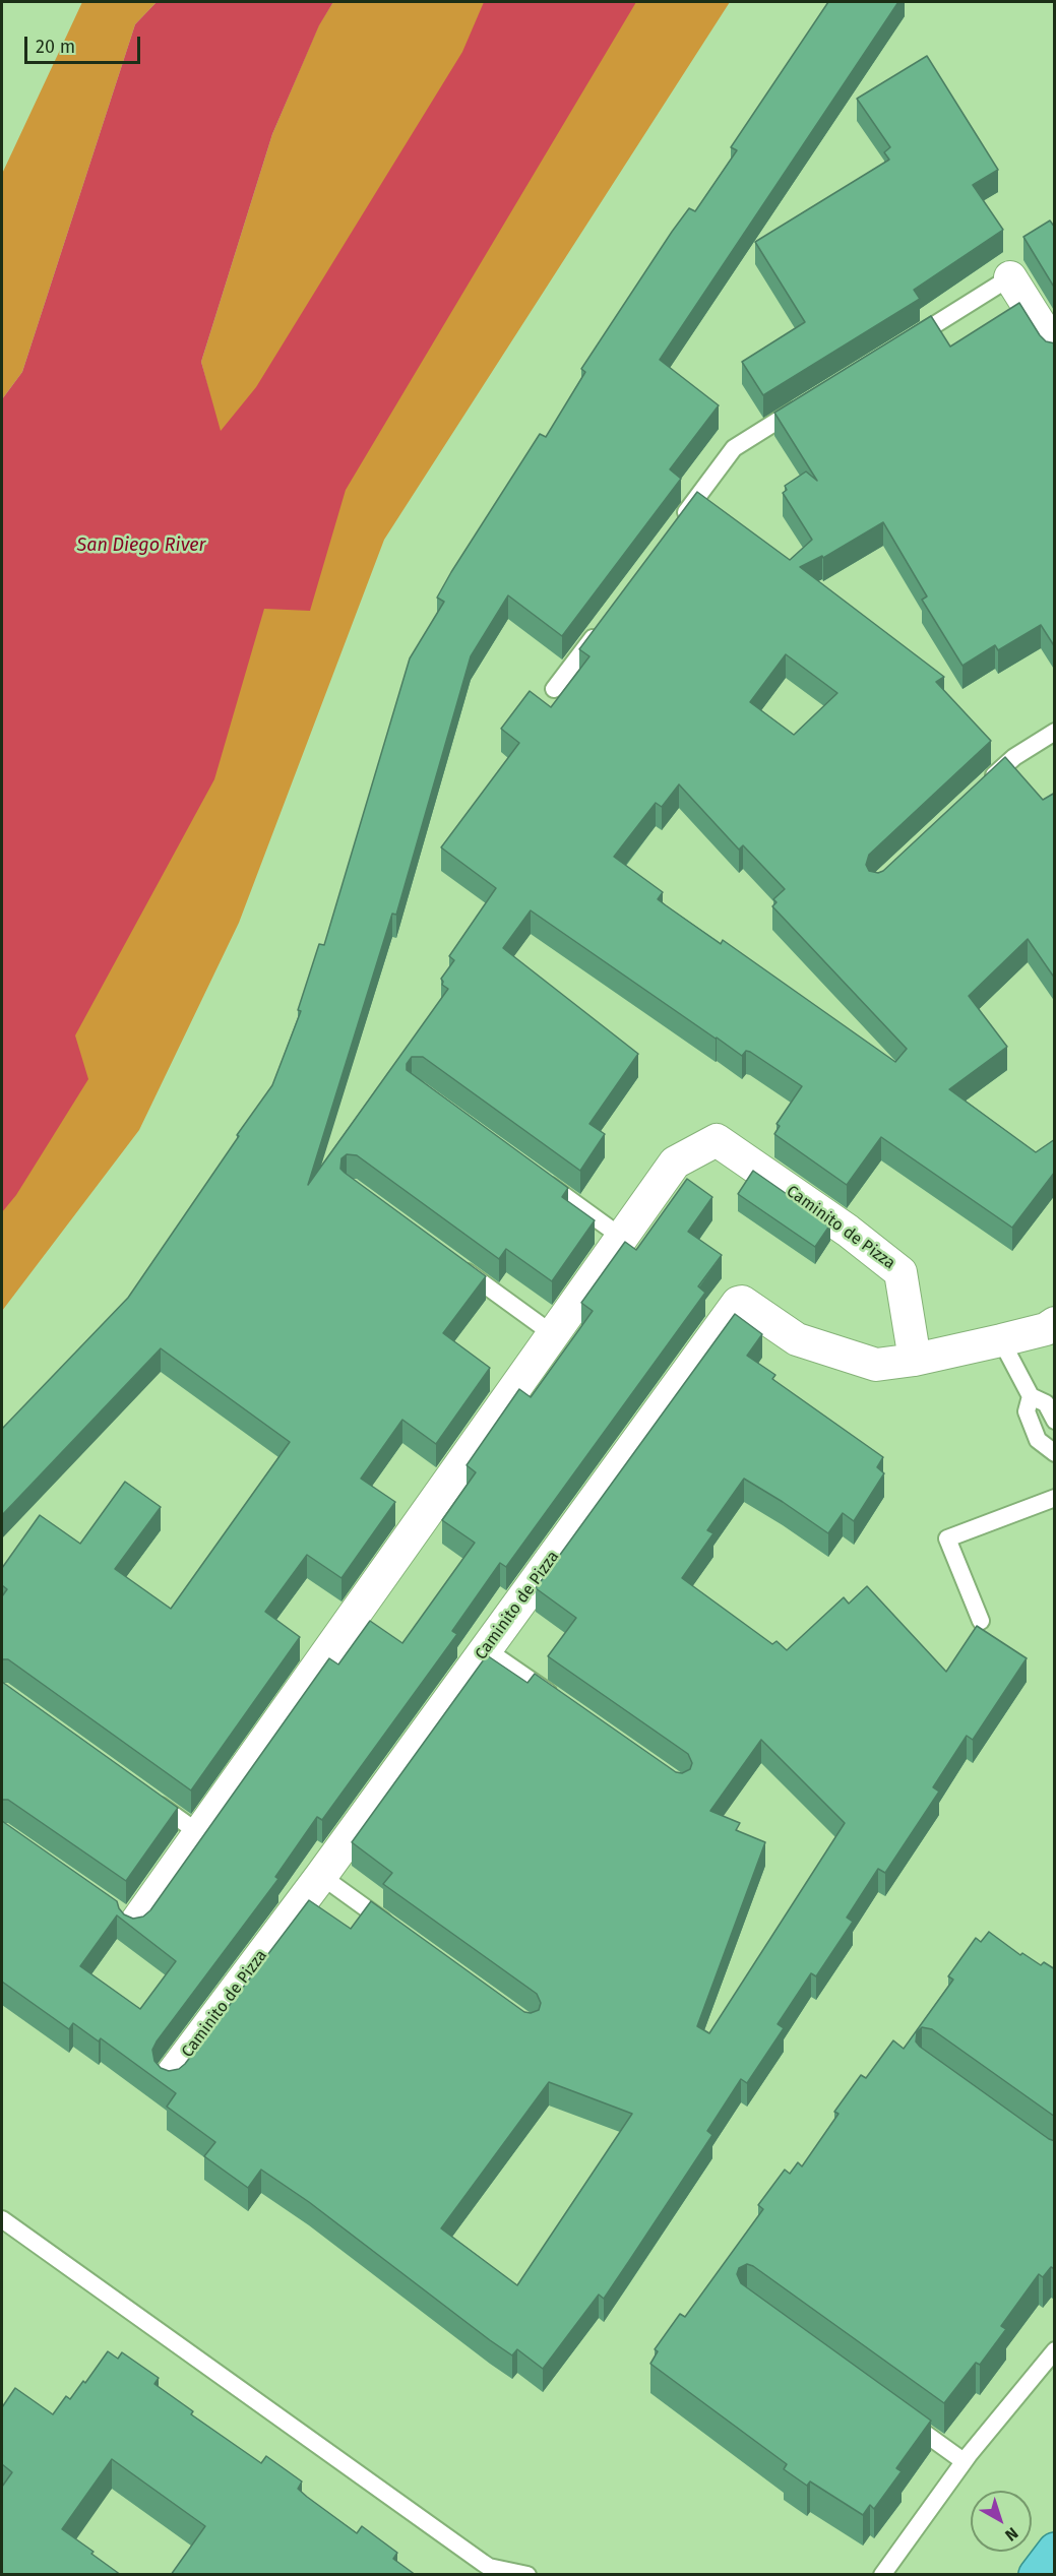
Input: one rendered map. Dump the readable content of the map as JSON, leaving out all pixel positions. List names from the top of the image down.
{
  "streets": {
    "street": ["Caminito de Pizza"]
  },
  "water": ["San Diego River"],
  "scale_bar": "20 m",
  "north": "bottom right"
}
